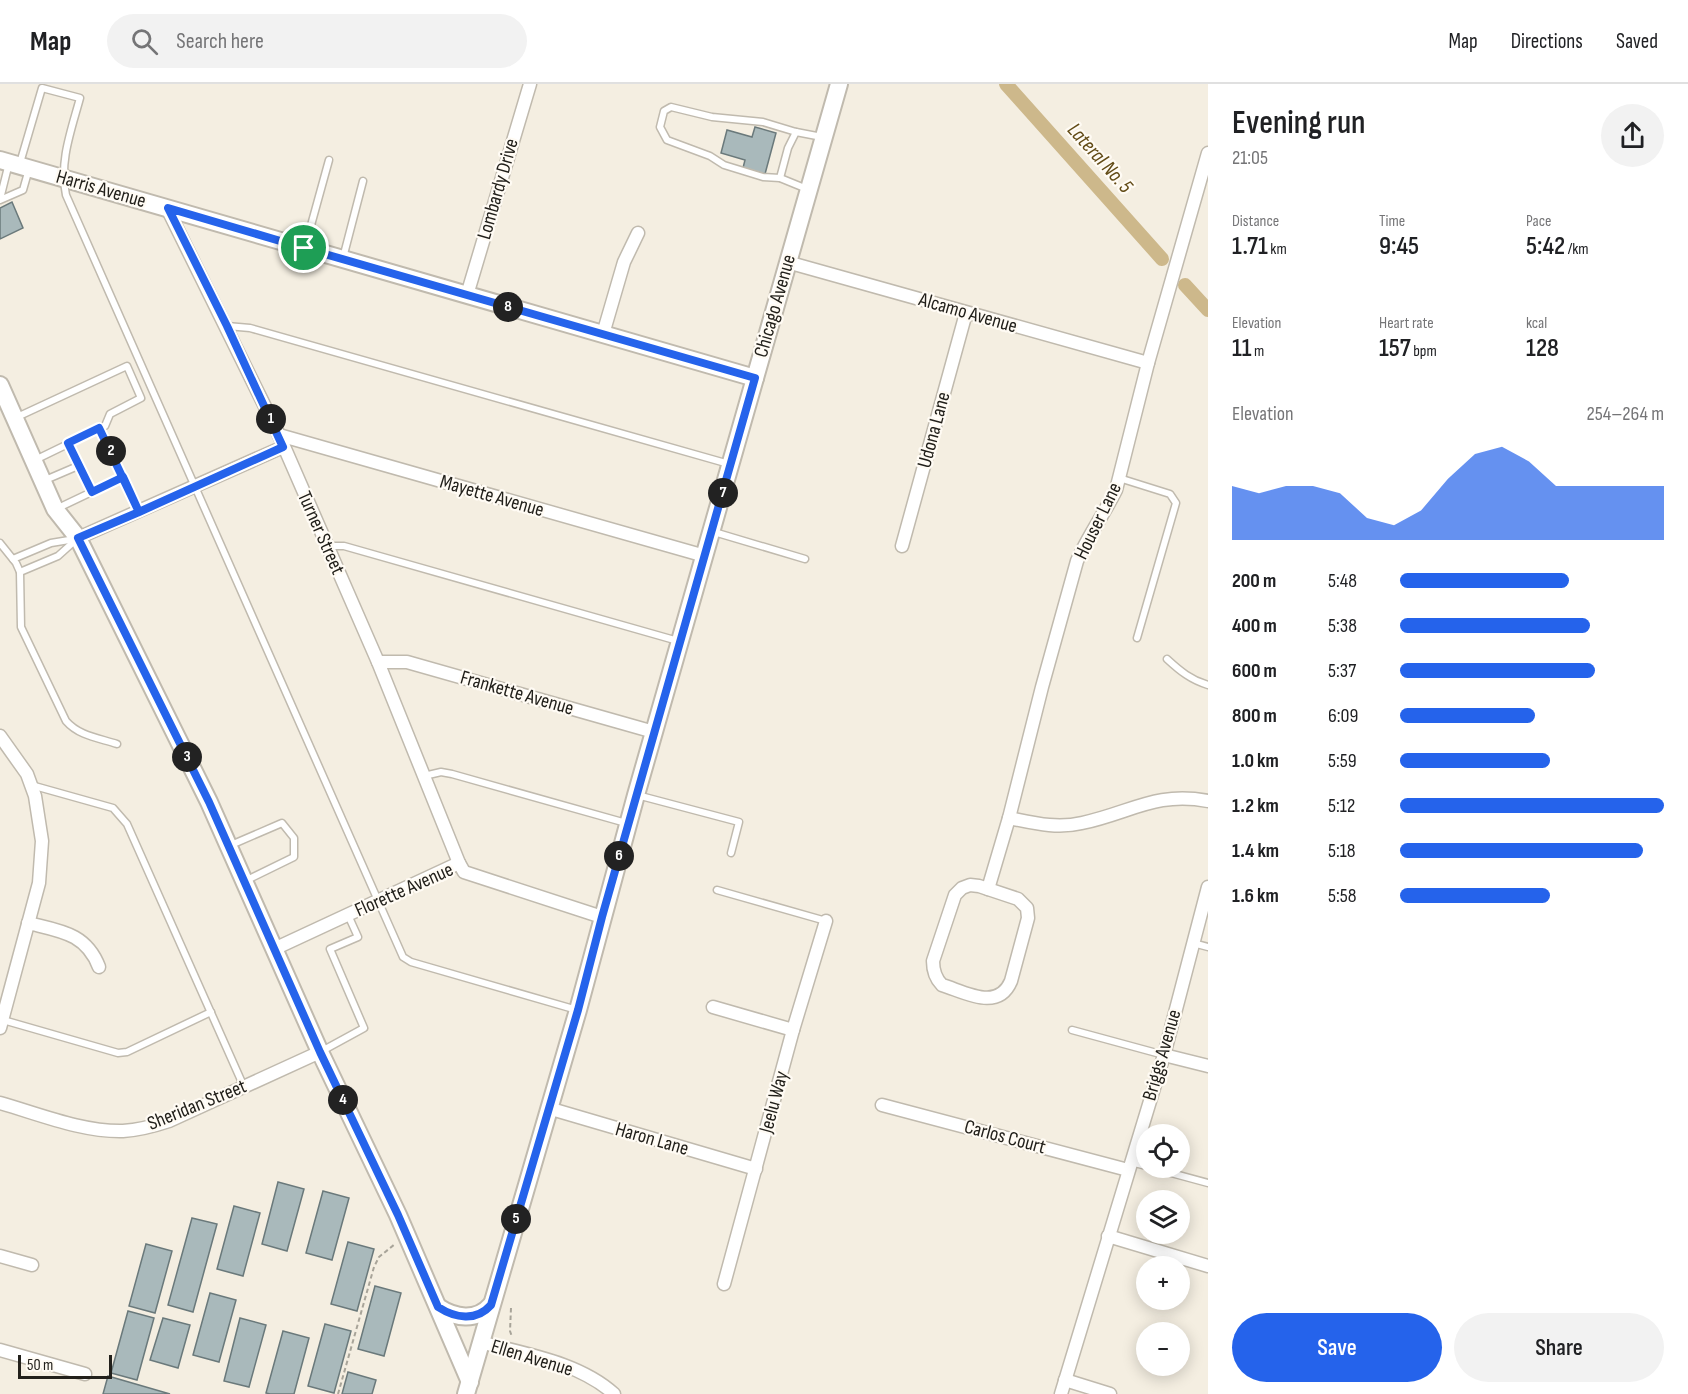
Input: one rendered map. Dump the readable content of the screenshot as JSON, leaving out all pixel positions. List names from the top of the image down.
{
  "streets": {
    "street": [
      "Harris Avenue",
      "Lombardy Drive",
      "Chicago Avenue",
      "Alcamo Avenue",
      "Udona Lane",
      "Mayette Avenue",
      "Houser Lane",
      "Turner Street",
      "Frankette Avenue",
      "Florette Avenue",
      "Briggs Avenue",
      "Jeelu Way",
      "Sheridan Street",
      "Carlos Court",
      "Haron Lane",
      "Ellen Avenue"
    ]
  },
  "crossings": [
    ["Harris Avenue", "Lombardy Drive"],
    ["Harris Avenue", "Chicago Avenue"],
    ["Harris Avenue", "Turner Street"],
    ["Chicago Avenue", "Alcamo Avenue"],
    ["Chicago Avenue", "Mayette Avenue"],
    ["Chicago Avenue", "Frankette Avenue"],
    ["Chicago Avenue", "Florette Avenue"],
    ["Chicago Avenue", "Haron Lane"],
    ["Chicago Avenue", "Ellen Avenue"],
    ["Alcamo Avenue", "Udona Lane"],
    ["Alcamo Avenue", "Houser Lane"],
    ["Mayette Avenue", "Turner Street"],
    ["Turner Street", "Frankette Avenue"],
    ["Turner Street", "Florette Avenue"],
    ["Briggs Avenue", "Carlos Court"],
    ["Jeelu Way", "Haron Lane"]
  ],
  "water": ["Lateral No. 5"],
  "scale_bar": "50 m",
  "page": {
    "header": "Map",
    "search": "Search here",
    "nav": ["Map", "Directions", "Saved"],
    "heading": ["Evening run", "21:05"],
    "stats": [
      ["Distance", "1.71 km"],
      ["Time", "9:45"],
      ["Pace", "5:42 /km"],
      ["Elevation", "11 m"],
      ["Heart rate", "157 bpm"],
      ["kcal", "128"]
    ],
    "pins": [
      "8",
      "1",
      "2",
      "7",
      "3",
      "6",
      "4",
      "5"
    ],
    "chart": ["Elevation", "254–264 m"],
    "list": [
      {
        "name": "200 m",
        "note": "5:48"
      },
      {
        "name": "400 m",
        "note": "5:38"
      },
      {
        "name": "600 m",
        "note": "5:37"
      },
      {
        "name": "800 m",
        "note": "6:09"
      },
      {
        "name": "1.0 km",
        "note": "5:59"
      },
      {
        "name": "1.2 km",
        "note": "5:12"
      },
      {
        "name": "1.4 km",
        "note": "5:18"
      },
      {
        "name": "1.6 km",
        "note": "5:58"
      }
    ],
    "map_buttons": ["+", "−"],
    "buttons": ["Save", "Share"],
    "scale": "50 m"
  }
}
